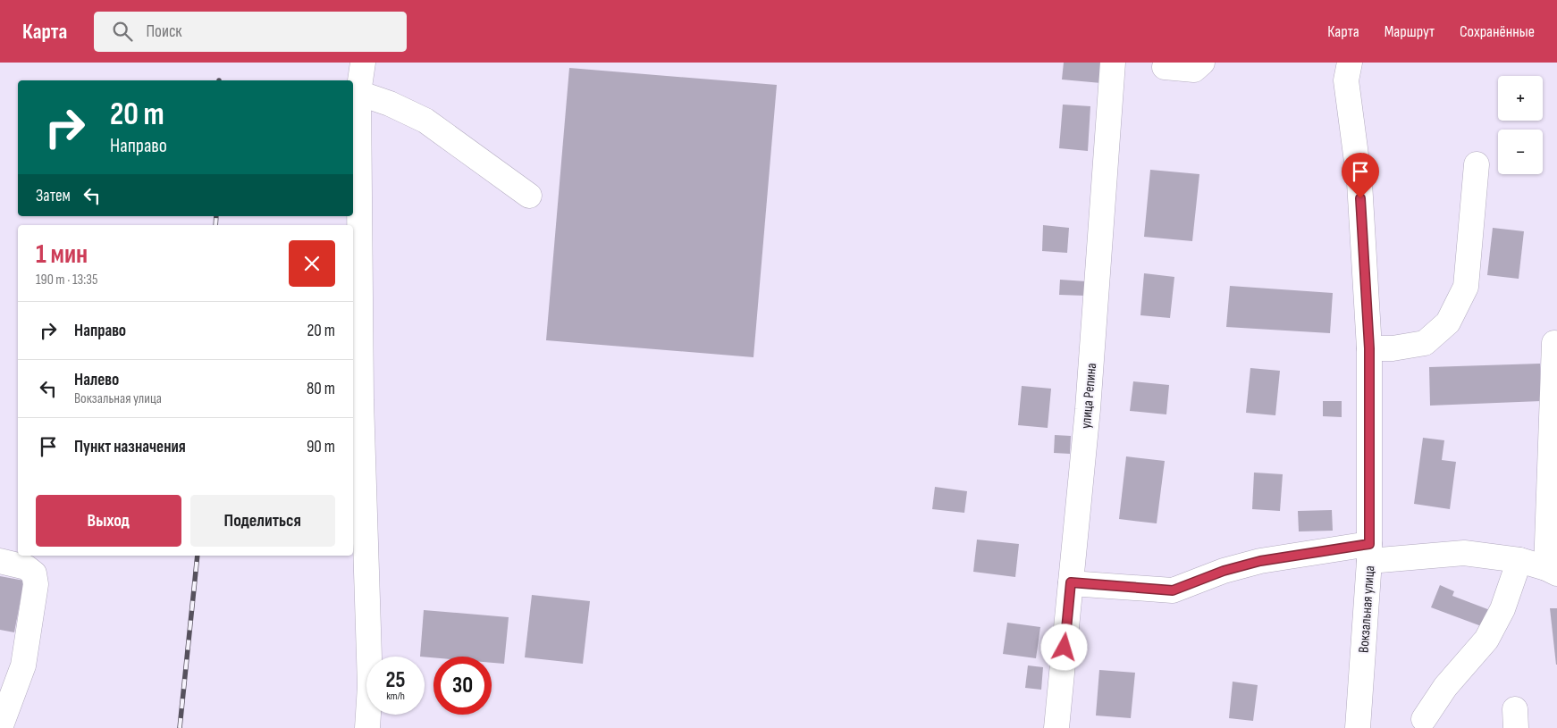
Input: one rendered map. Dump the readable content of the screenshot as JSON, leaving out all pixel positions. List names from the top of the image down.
{
  "streets": {
    "street": ["улица Репина", "Вокзальная улица"]
  },
  "page": {
    "header": "Карта",
    "search": "Поиск",
    "nav": ["Карта", "Маршрут", "Сохранённые"],
    "map_buttons": ["+", "−"],
    "turn": ["20 m", "Направо"],
    "then": "Затем",
    "heading": ["1 мин", "190 m · 13:35"],
    "list": [
      {
        "name": "Направо",
        "value": "20 m"
      },
      {
        "name": "Налево",
        "note": "Вокзальная улица",
        "value": "80 m"
      },
      {
        "name": "Пункт назначения",
        "value": "90 m"
      }
    ],
    "buttons": ["Выход", "Поделиться"],
    "speed": "25 km/h",
    "limit": "30"
  }
}
